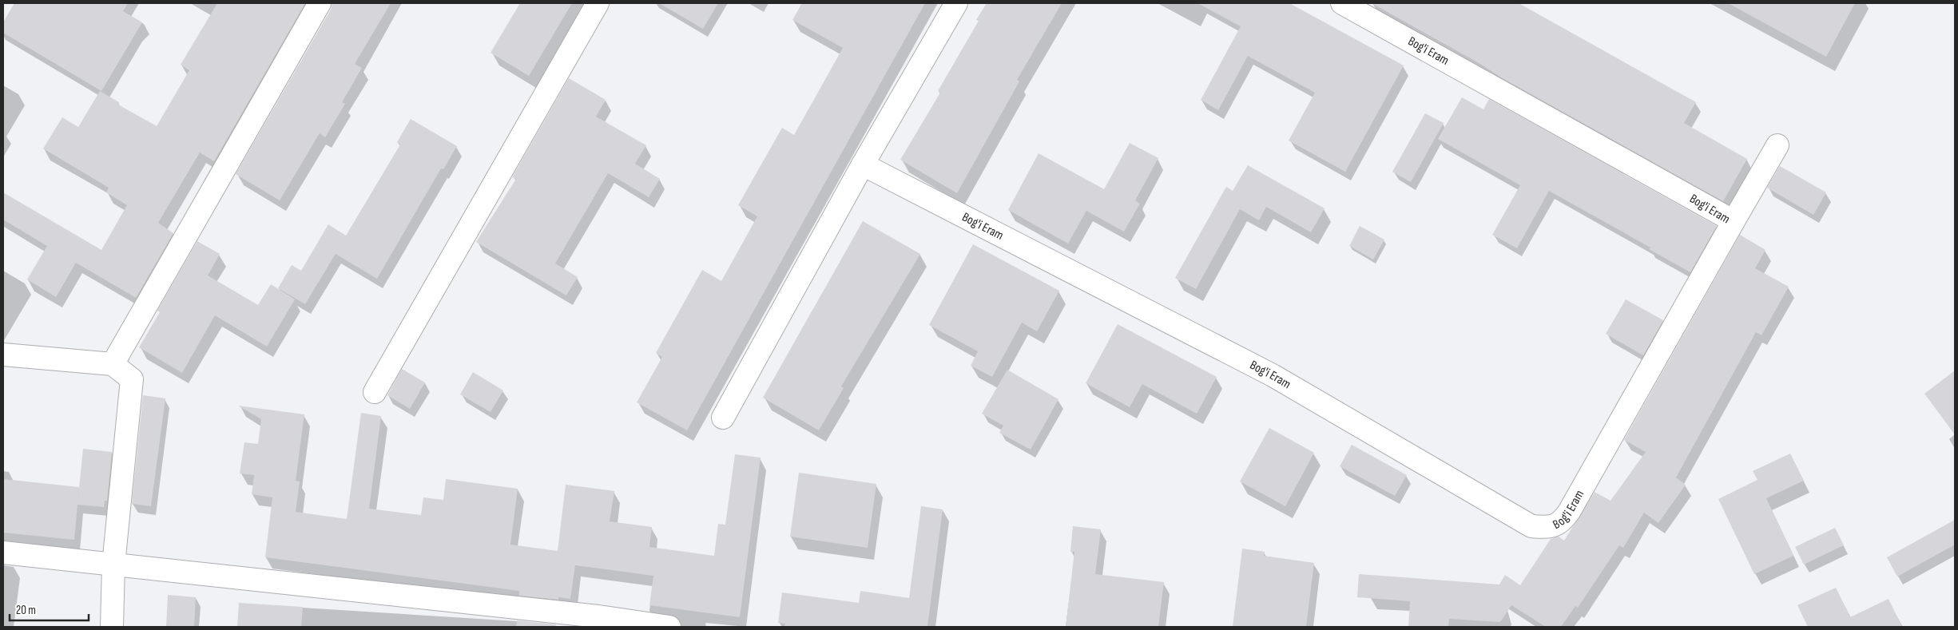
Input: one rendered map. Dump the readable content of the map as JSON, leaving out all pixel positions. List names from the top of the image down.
{
  "streets": {
    "street": ["Bog'i Eram"]
  },
  "scale_bar": "20 m"
}
